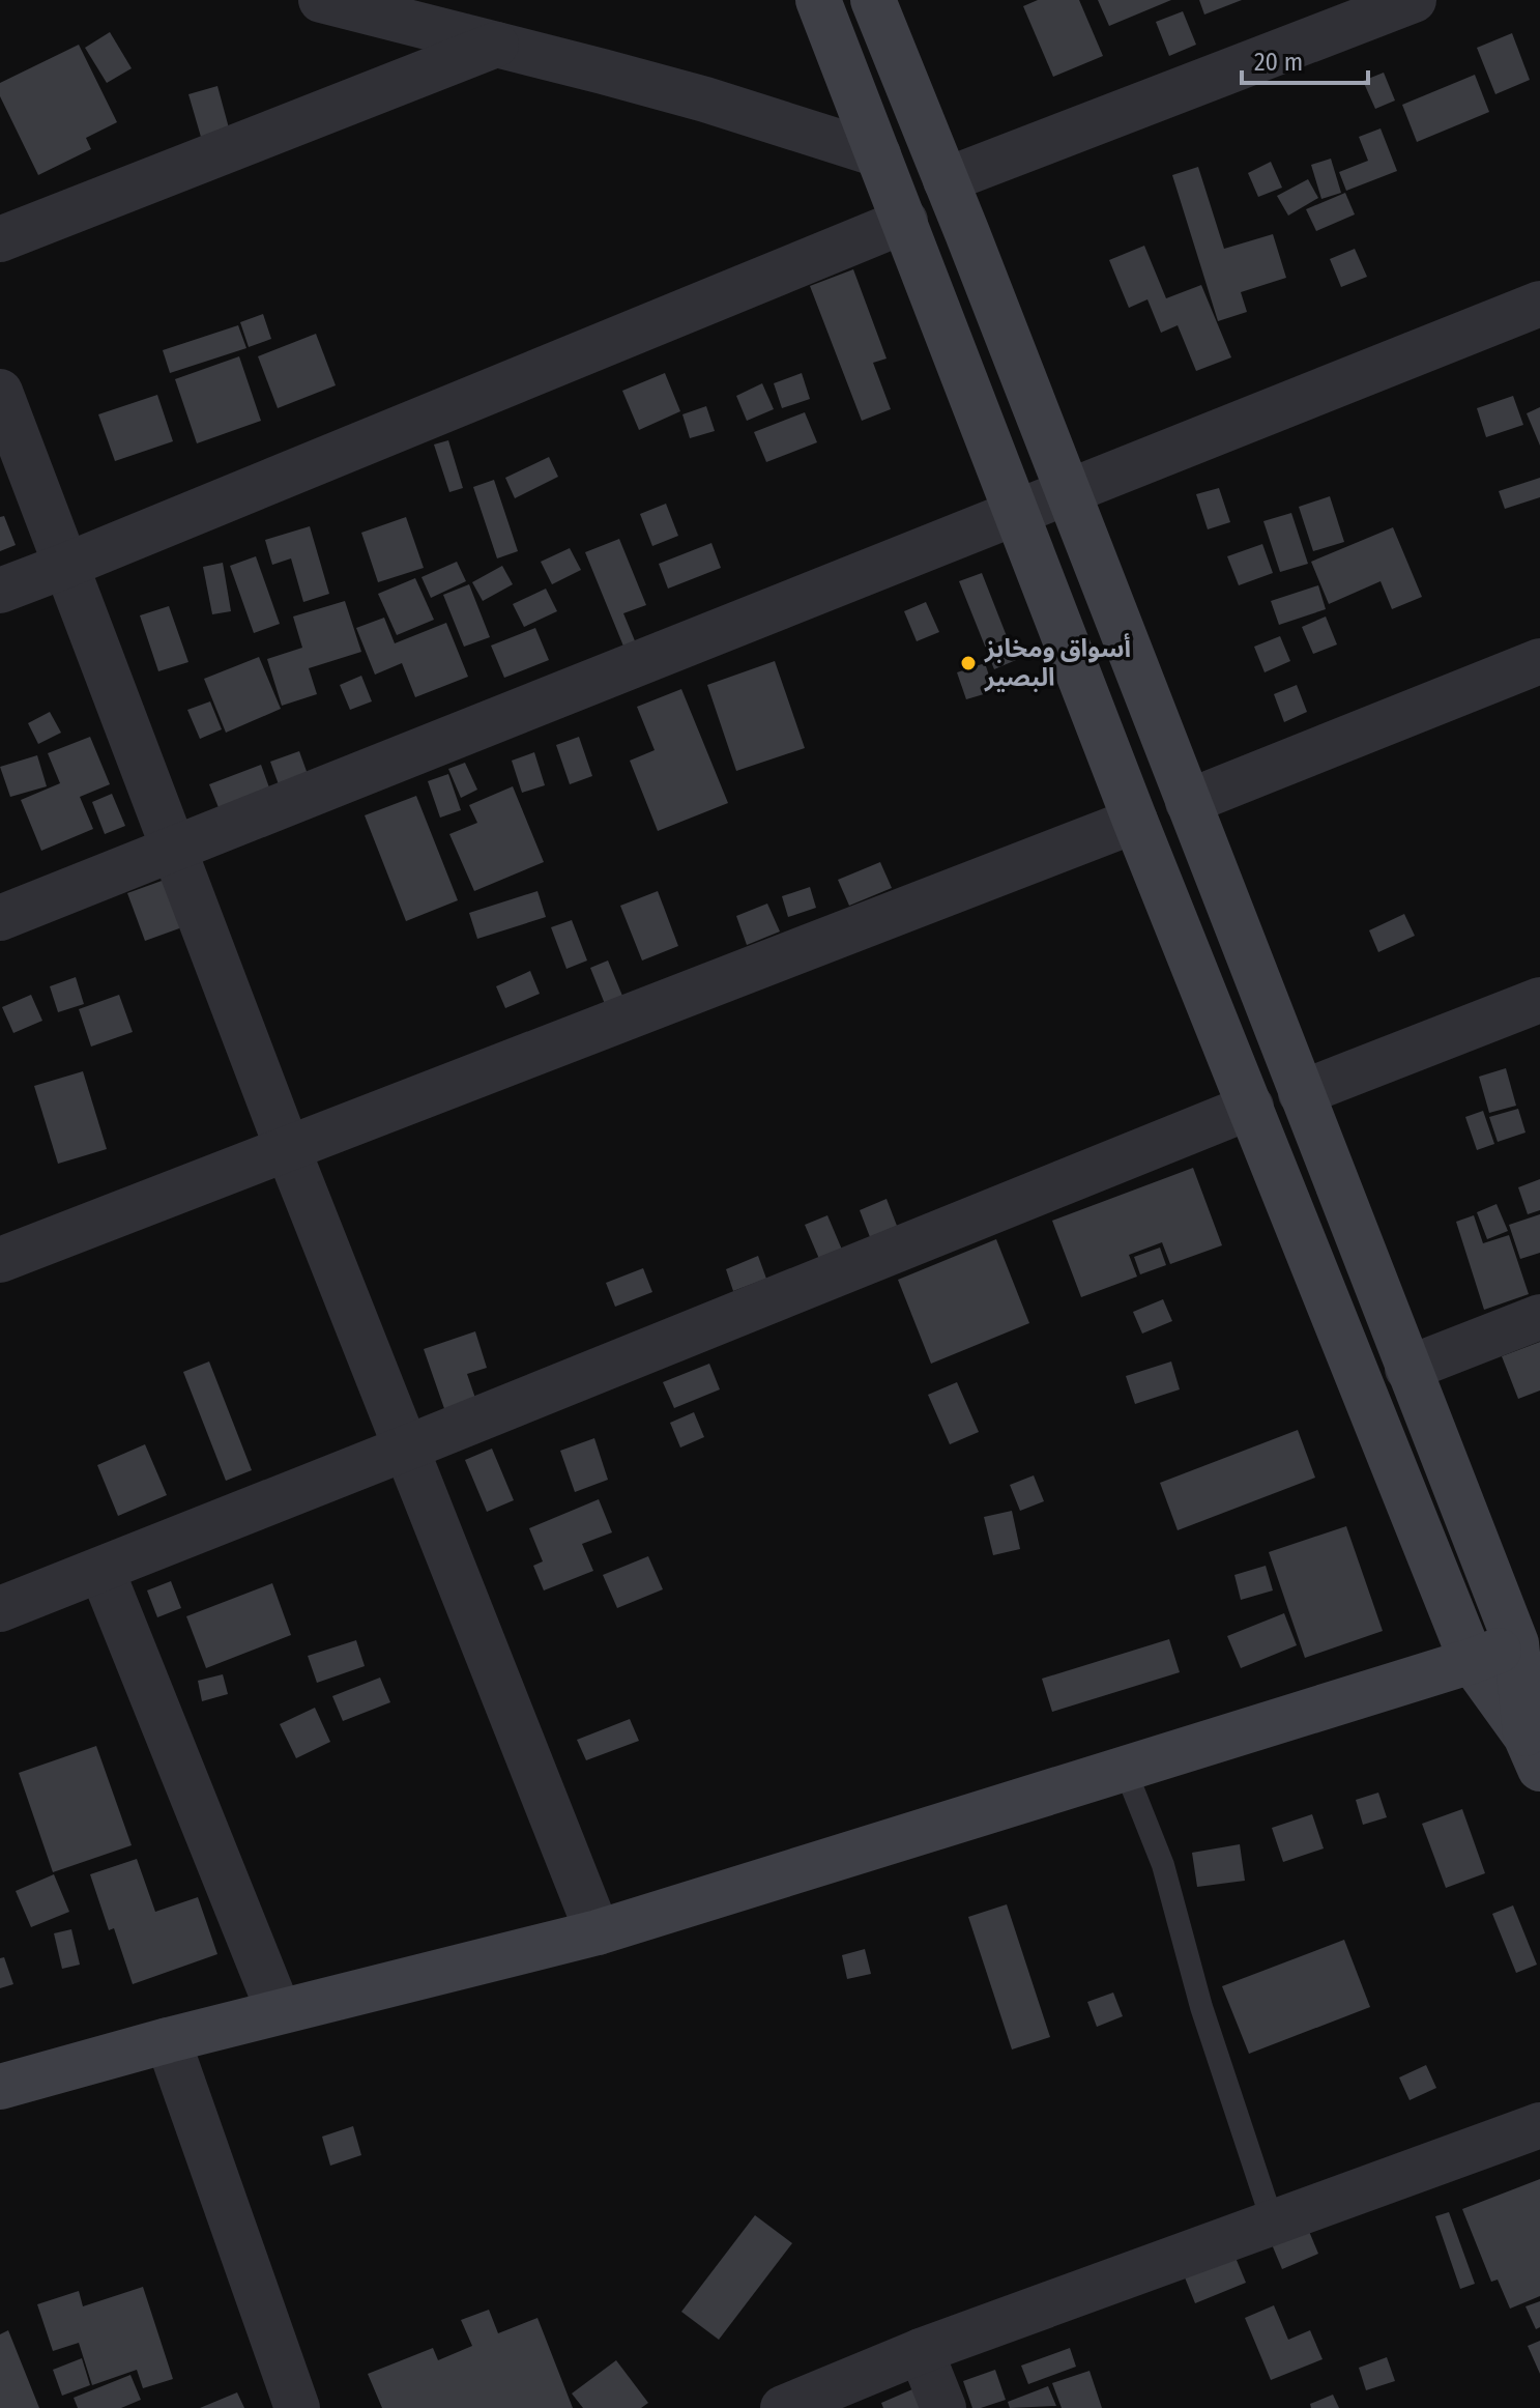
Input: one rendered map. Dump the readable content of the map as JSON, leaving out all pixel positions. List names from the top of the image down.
{
  "places": ["أسواق ومخابز البصير"],
  "scale_bar": "20 m"
}
